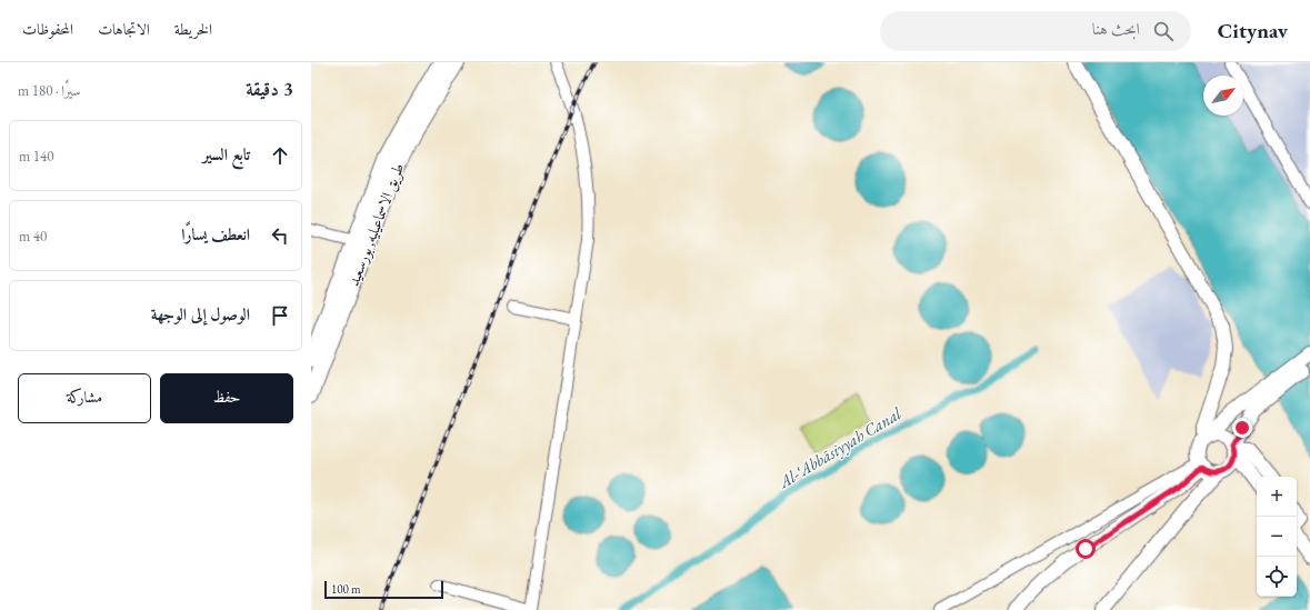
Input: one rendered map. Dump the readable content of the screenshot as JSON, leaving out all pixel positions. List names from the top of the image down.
{
  "streets": {
    "highway": ["طريق الاسماعيليه, بورسعيد"]
  },
  "water": ["Al-ʿAbbāsiyyah Canal"],
  "scale_bar": "100 m",
  "north": "top right",
  "page": {
    "header": "Citynav",
    "search": "ابحث هنا",
    "nav": ["الخريطة", "الاتجاهات", "المحفوظات"],
    "heading": ["3 دقيقة", "سيرًا · 180 m"],
    "list": [
      ["تابع السير", "140 m"],
      ["انعطف يسارًا", "40 m"],
      "الوصول إلى الوجهة"
    ],
    "buttons": ["حفظ", "مشاركة"],
    "map_buttons": ["+", "−"],
    "scale": "100 m"
  }
}
